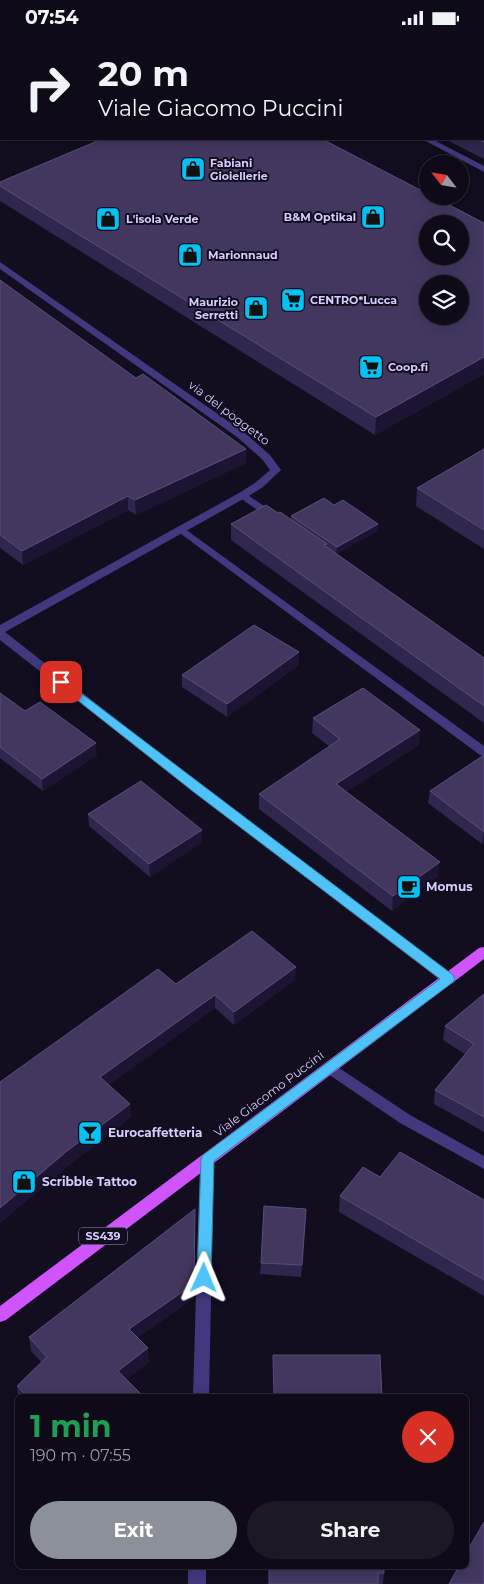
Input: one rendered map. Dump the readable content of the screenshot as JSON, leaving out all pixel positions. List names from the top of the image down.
{
  "streets": {
    "main road": ["Viale Giacomo Puccini", "SS439"],
    "street": ["via del poggetto"]
  },
  "places": {
    "shop": [
      "Fabiani Gioiellerie",
      "B&M Optikal",
      "L'isola Verde",
      "Marionnaud",
      "Maurizio Serretti",
      "Scribble Tattoo"
    ],
    "supermarket": ["CENTRO*Lucca", "Coop.fi"],
    "cafe": ["Momus"],
    "bar": ["Eurocaffetteria"]
  },
  "north": "top left",
  "page": {
    "status": "07:54",
    "turn": ["20 m", "Viale Giacomo Puccini"],
    "heading": ["1 min", "190 m · 07:55"],
    "buttons": ["Exit", "Share"]
  }
}
